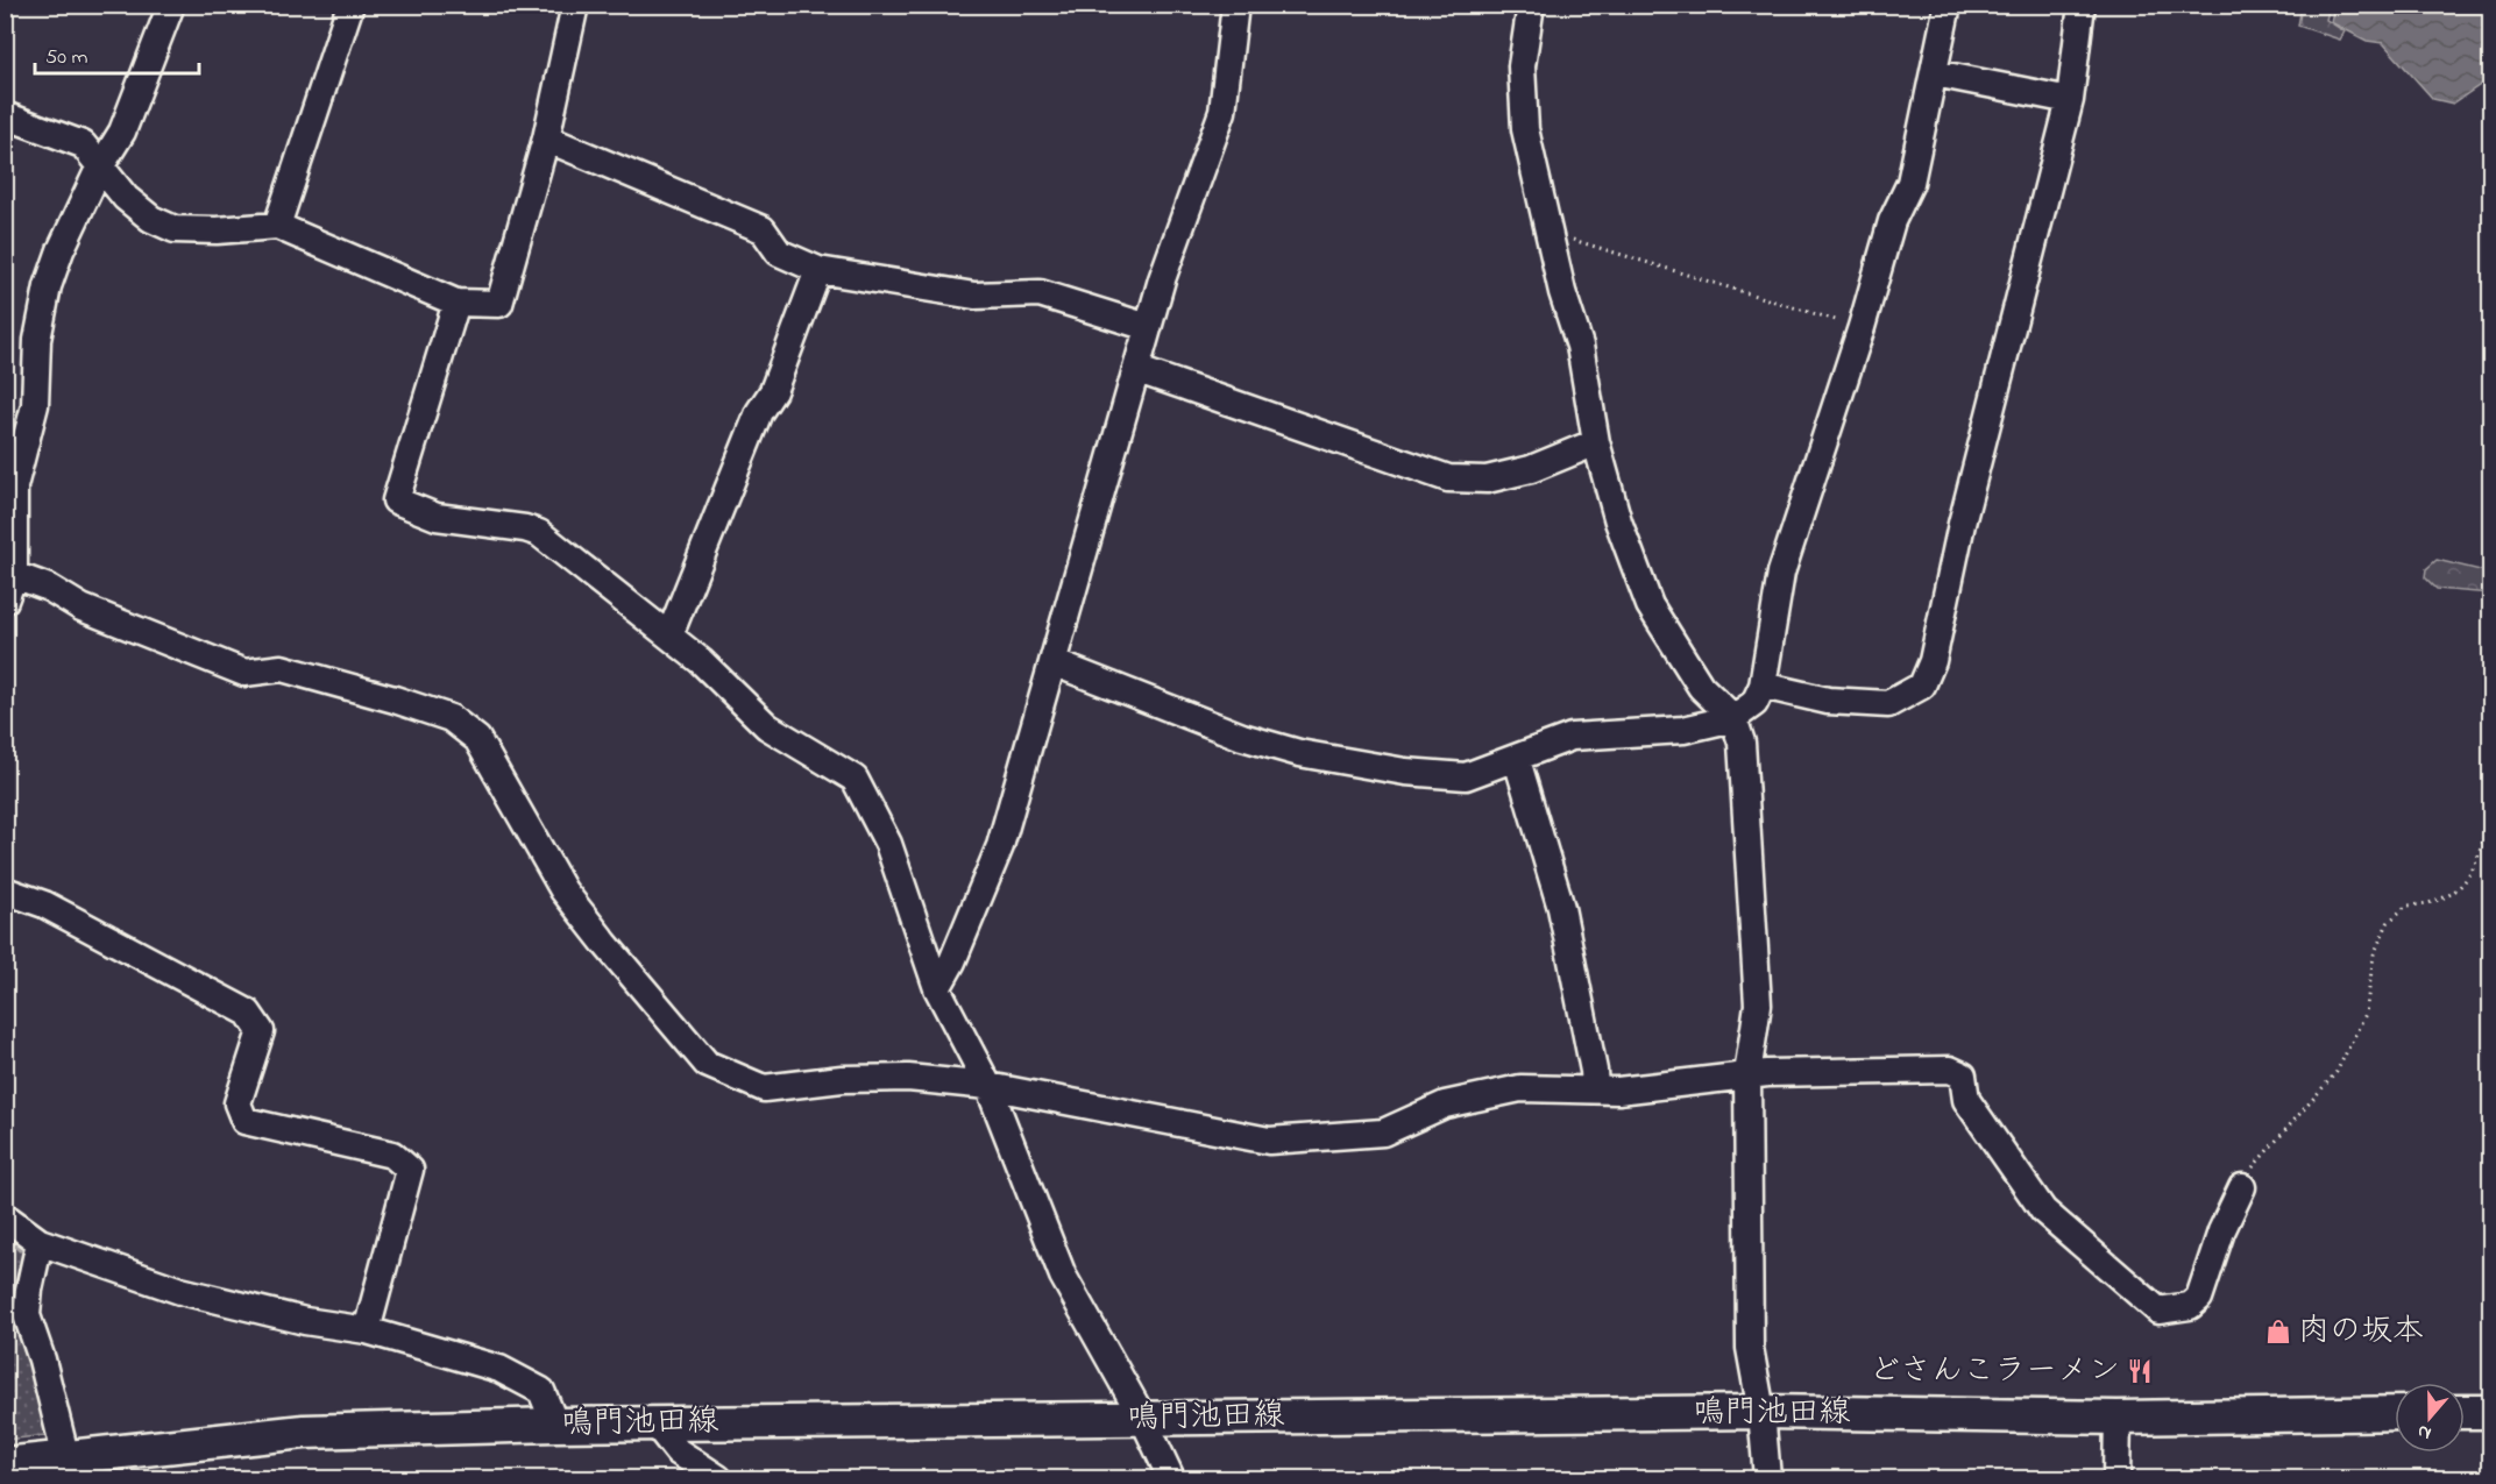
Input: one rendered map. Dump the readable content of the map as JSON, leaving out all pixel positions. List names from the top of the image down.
{
  "streets": {
    "main road": ["鳴門池田線"]
  },
  "places": {
    "shop": ["肉の坂本"],
    "restaurant": ["どさんこラーメン"]
  },
  "scale_bar": "50 m",
  "north": "bottom"
}
